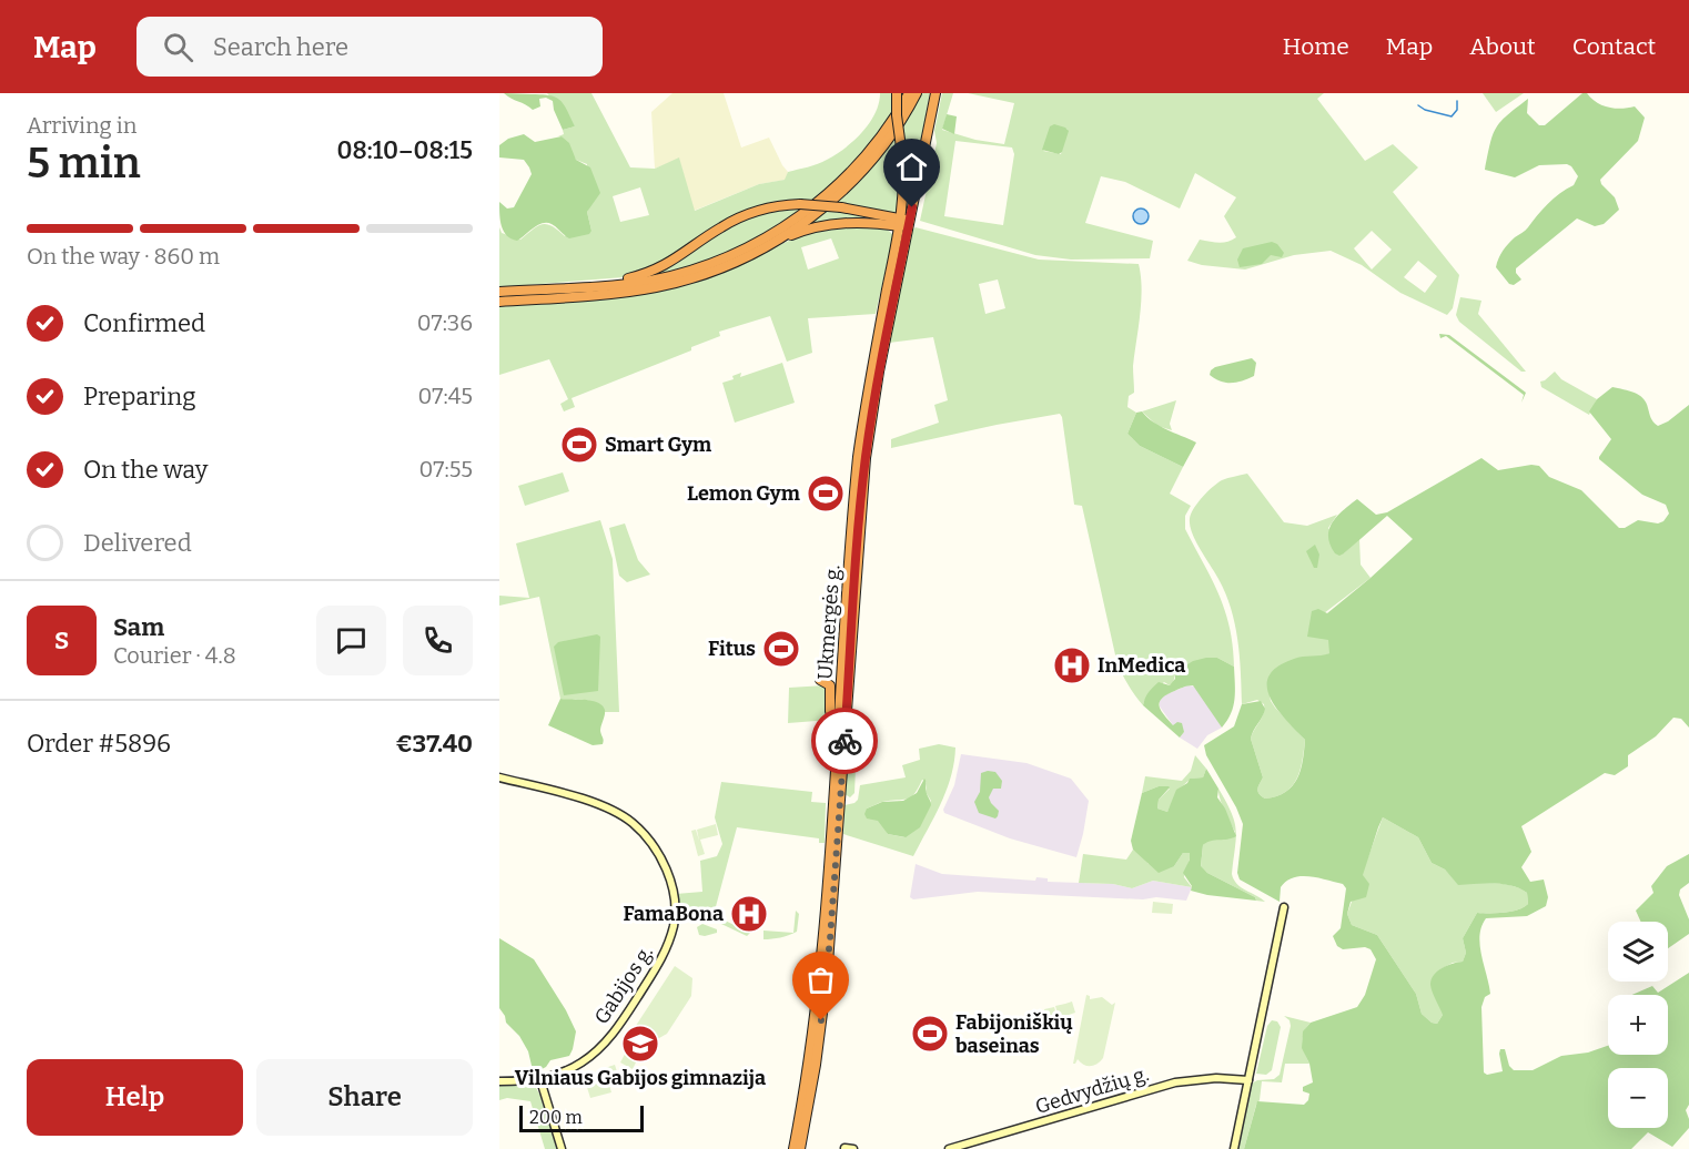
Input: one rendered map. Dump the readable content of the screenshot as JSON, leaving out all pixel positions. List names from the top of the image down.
{
  "streets": {
    "highway": ["Ukmergės g."],
    "street": ["Gabijos g.", "Gedvydžių g."]
  },
  "places": {
    "sports": [
      "Smart Gym",
      "Lemon Gym",
      "Fitus",
      "Fabijoniškių baseinas"
    ],
    "hospital": ["InMedica", "FamaBona"],
    "school or university": ["Vilniaus Gabijos gimnazija"]
  },
  "scale_bar": "200 m",
  "page": {
    "header": "Map",
    "search": "Search here",
    "nav": [
      "Home",
      "Map",
      "About",
      "Contact"
    ],
    "heading": ["5 min", "Arriving in", "08:10–08:15"],
    "panel": [
      "Sam",
      "Courier · 4.8",
      "Order #5896",
      "€37.40"
    ],
    "bar": "On the way · 860 m",
    "list": [
      ["Confirmed", "07:36"],
      ["Preparing", "07:45"],
      ["On the way", "07:55"],
      "Delivered"
    ],
    "round": "S",
    "map_buttons": ["+", "−"],
    "buttons": ["Help", "Share"],
    "scale": "200 m"
  }
}
